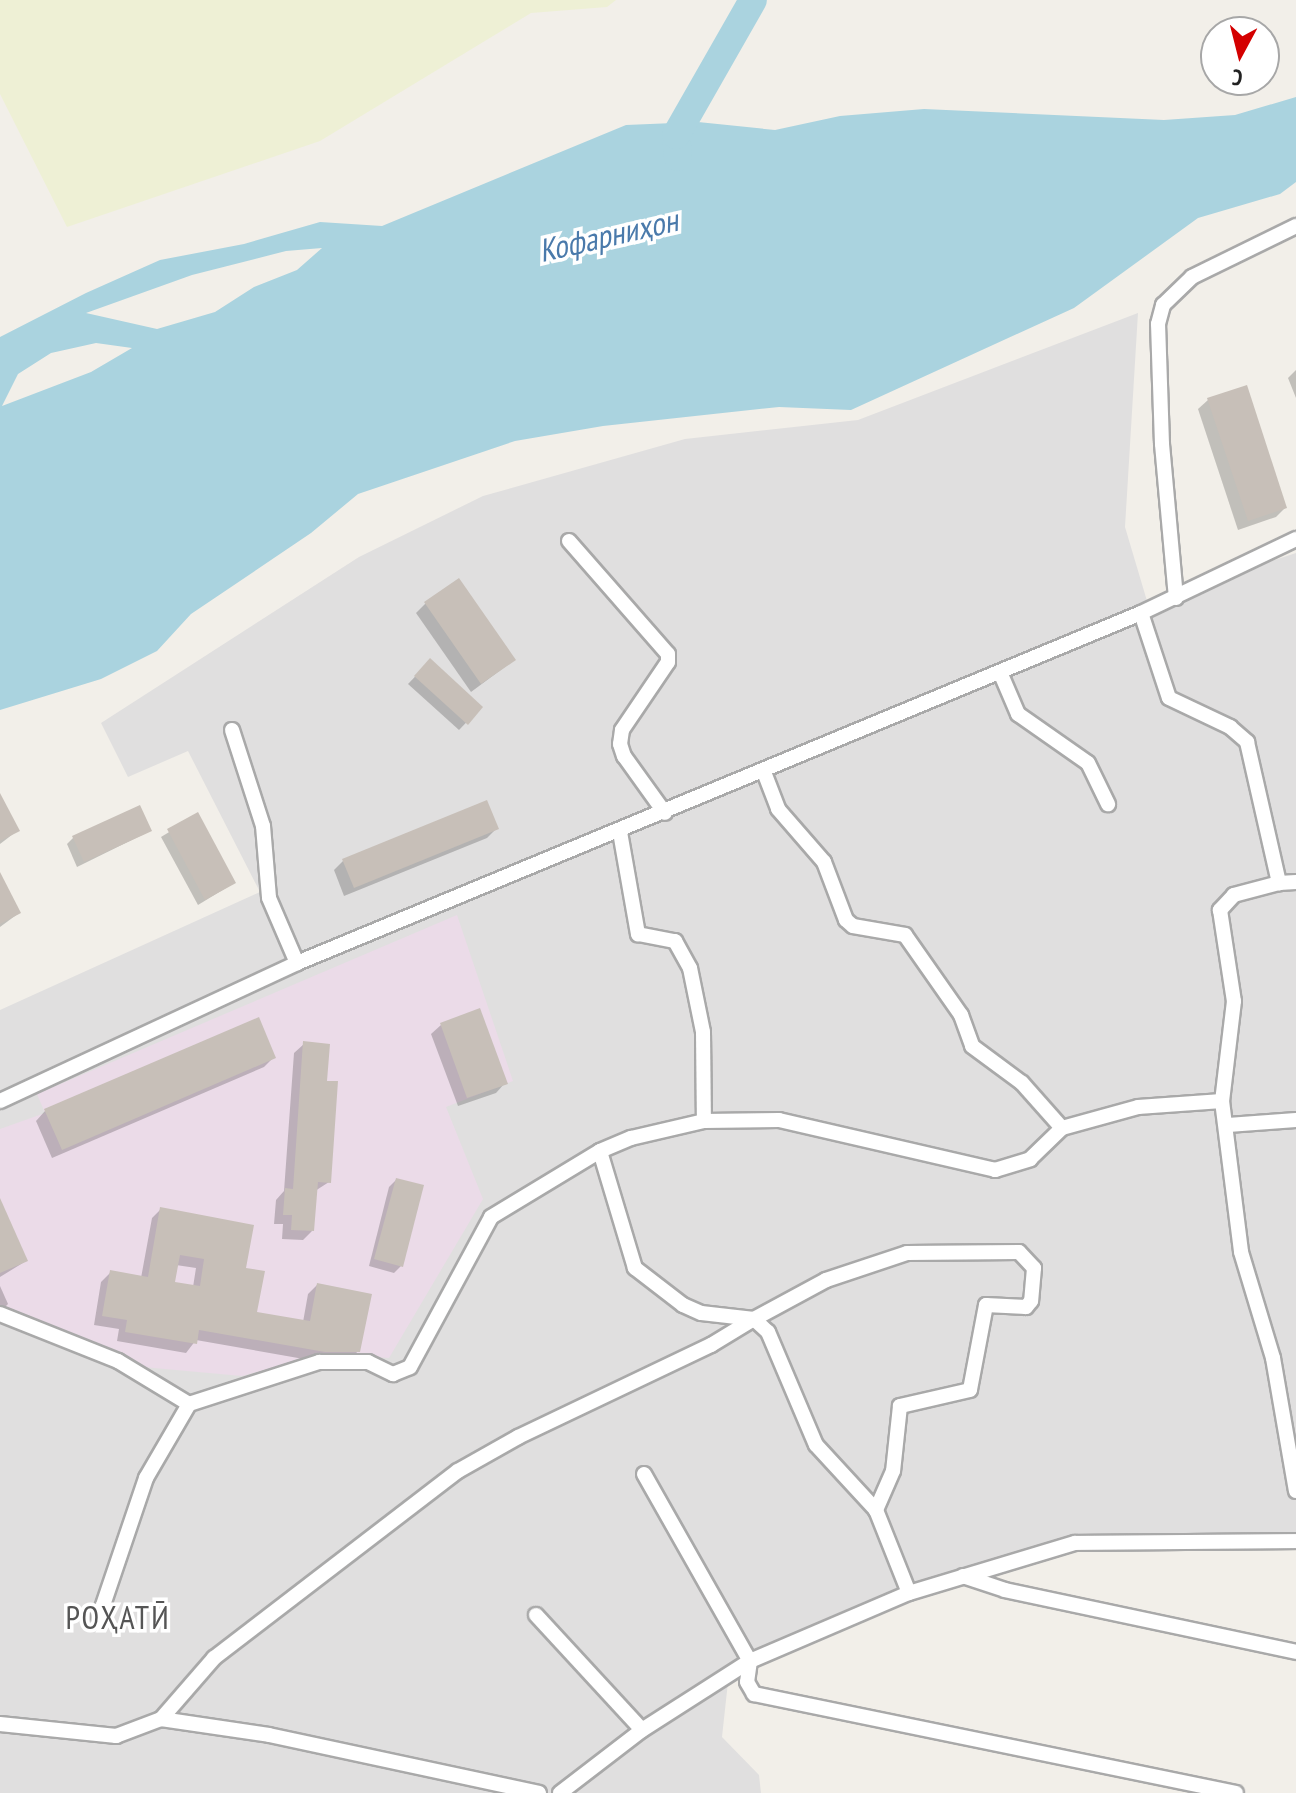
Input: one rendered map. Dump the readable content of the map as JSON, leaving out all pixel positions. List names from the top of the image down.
{
  "districts": ["РОҲАТӢ"],
  "water": ["Кофарниҳон"],
  "north": "bottom"
}
